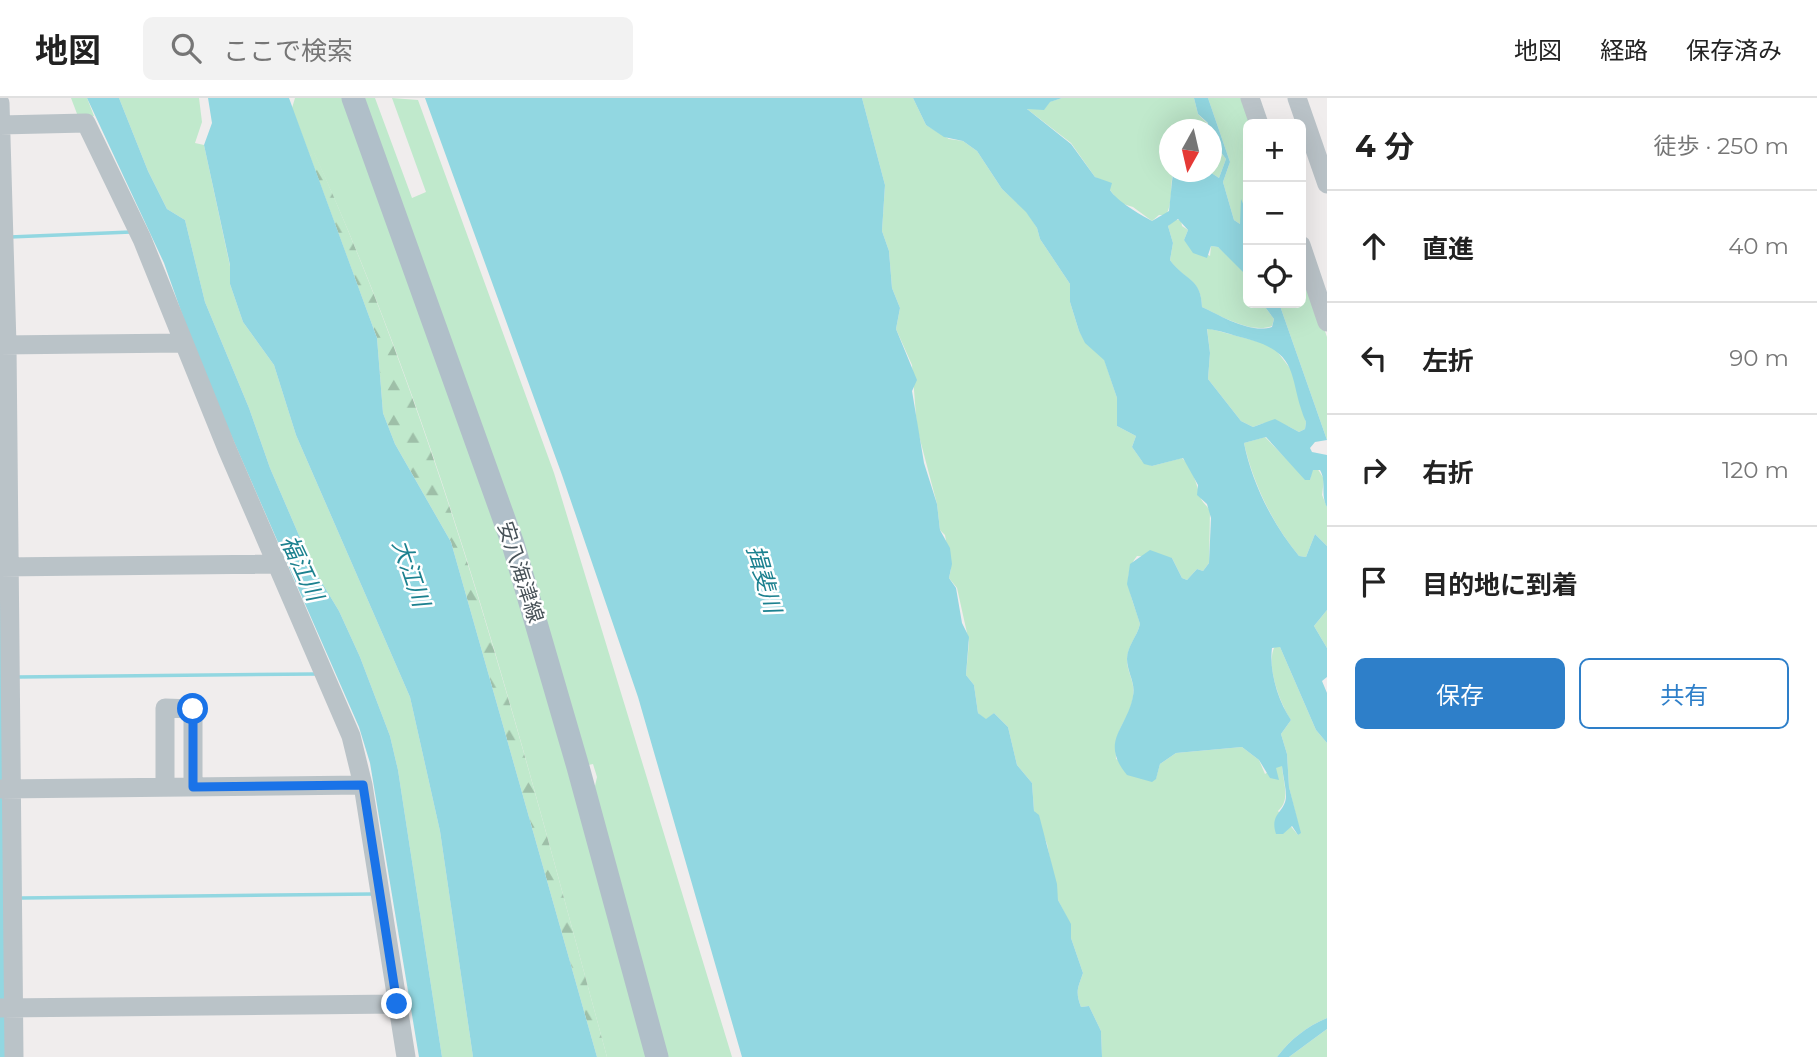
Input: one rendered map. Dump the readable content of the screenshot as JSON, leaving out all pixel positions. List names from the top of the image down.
{
  "streets": {
    "main road": ["安八海津線"]
  },
  "water": ["福江川", "大江川", "揖斐川"],
  "north": "bottom",
  "page": {
    "header": "地図",
    "search": "ここで検索",
    "nav": ["地図", "経路", "保存済み"],
    "heading": ["4 分", "徒歩 · 250 m"],
    "map_buttons": ["+", "−"],
    "list": [
      ["直進", "40 m"],
      ["左折", "90 m"],
      ["右折", "120 m"],
      "目的地に到着"
    ],
    "buttons": ["保存", "共有"]
  }
}
